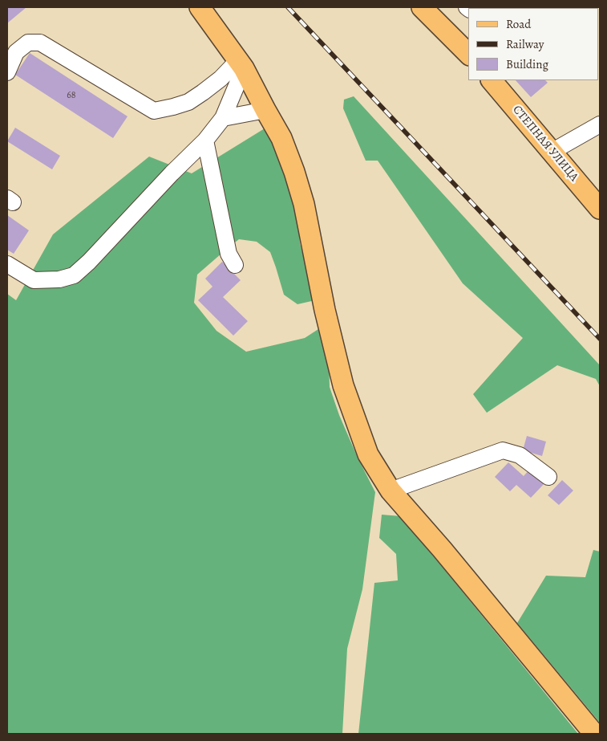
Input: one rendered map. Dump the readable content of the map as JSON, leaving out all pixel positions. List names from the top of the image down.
{
  "streets": {
    "main road": ["СТЕПНАЯ УЛИЦА"]
  },
  "house_numbers": ["68"],
  "legend": ["Road", "Railway", "Building"]
}
